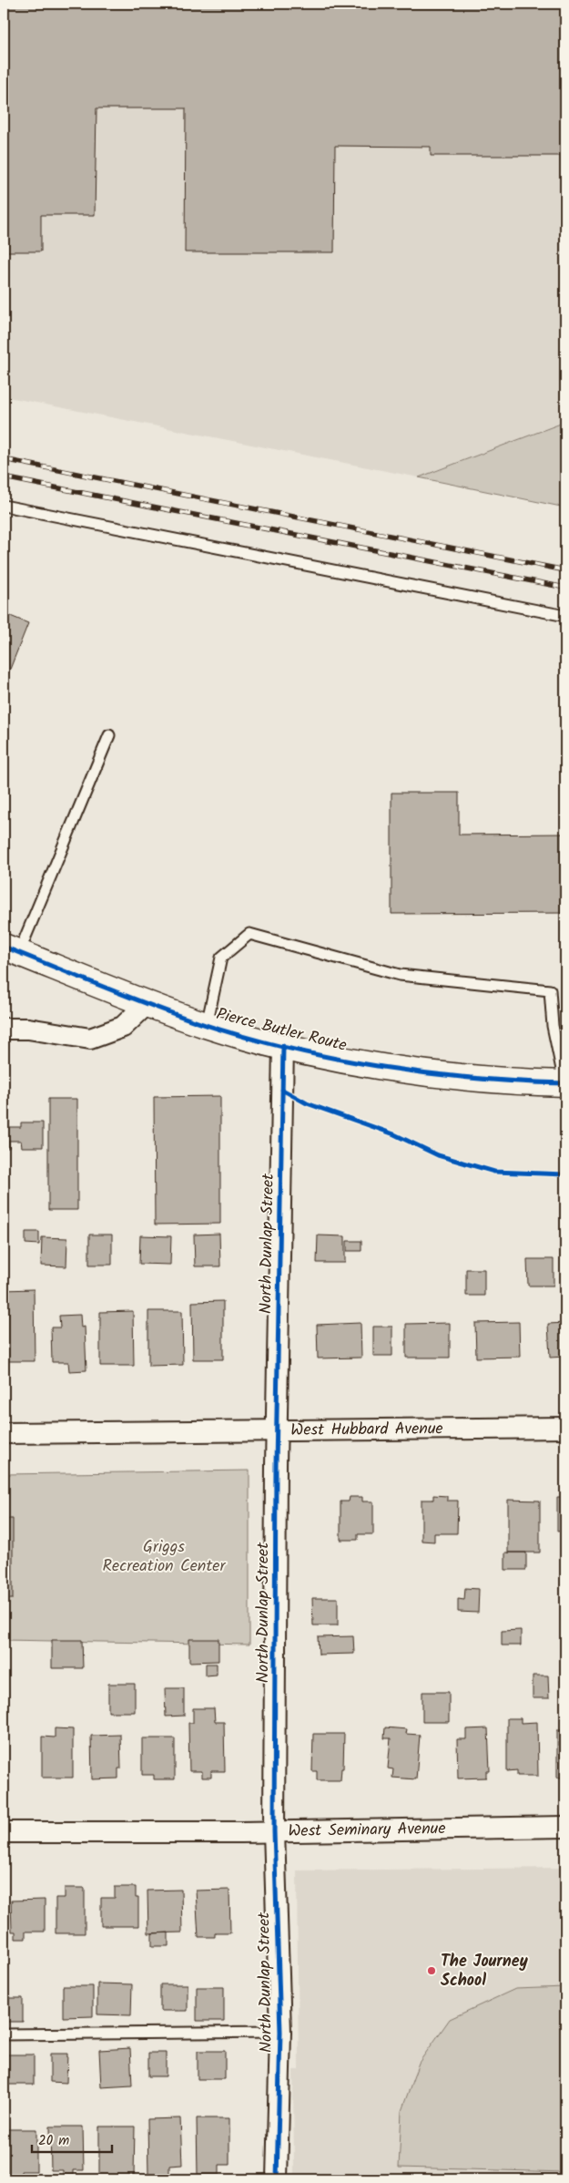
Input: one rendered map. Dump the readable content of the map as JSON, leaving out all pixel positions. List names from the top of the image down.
{
  "streets": {
    "main road": ["Pierce Butler Route"],
    "street": ["North Dunlap Street", "West Hubbard Avenue", "West Seminary Avenue"]
  },
  "crossings": [
    ["Pierce Butler Route", "North Dunlap Street"],
    ["North Dunlap Street", "West Hubbard Avenue"],
    ["North Dunlap Street", "West Seminary Avenue"]
  ],
  "parks": ["Griggs Recreation Center"],
  "places": ["The Journey School"],
  "scale_bar": "20 m"
}
